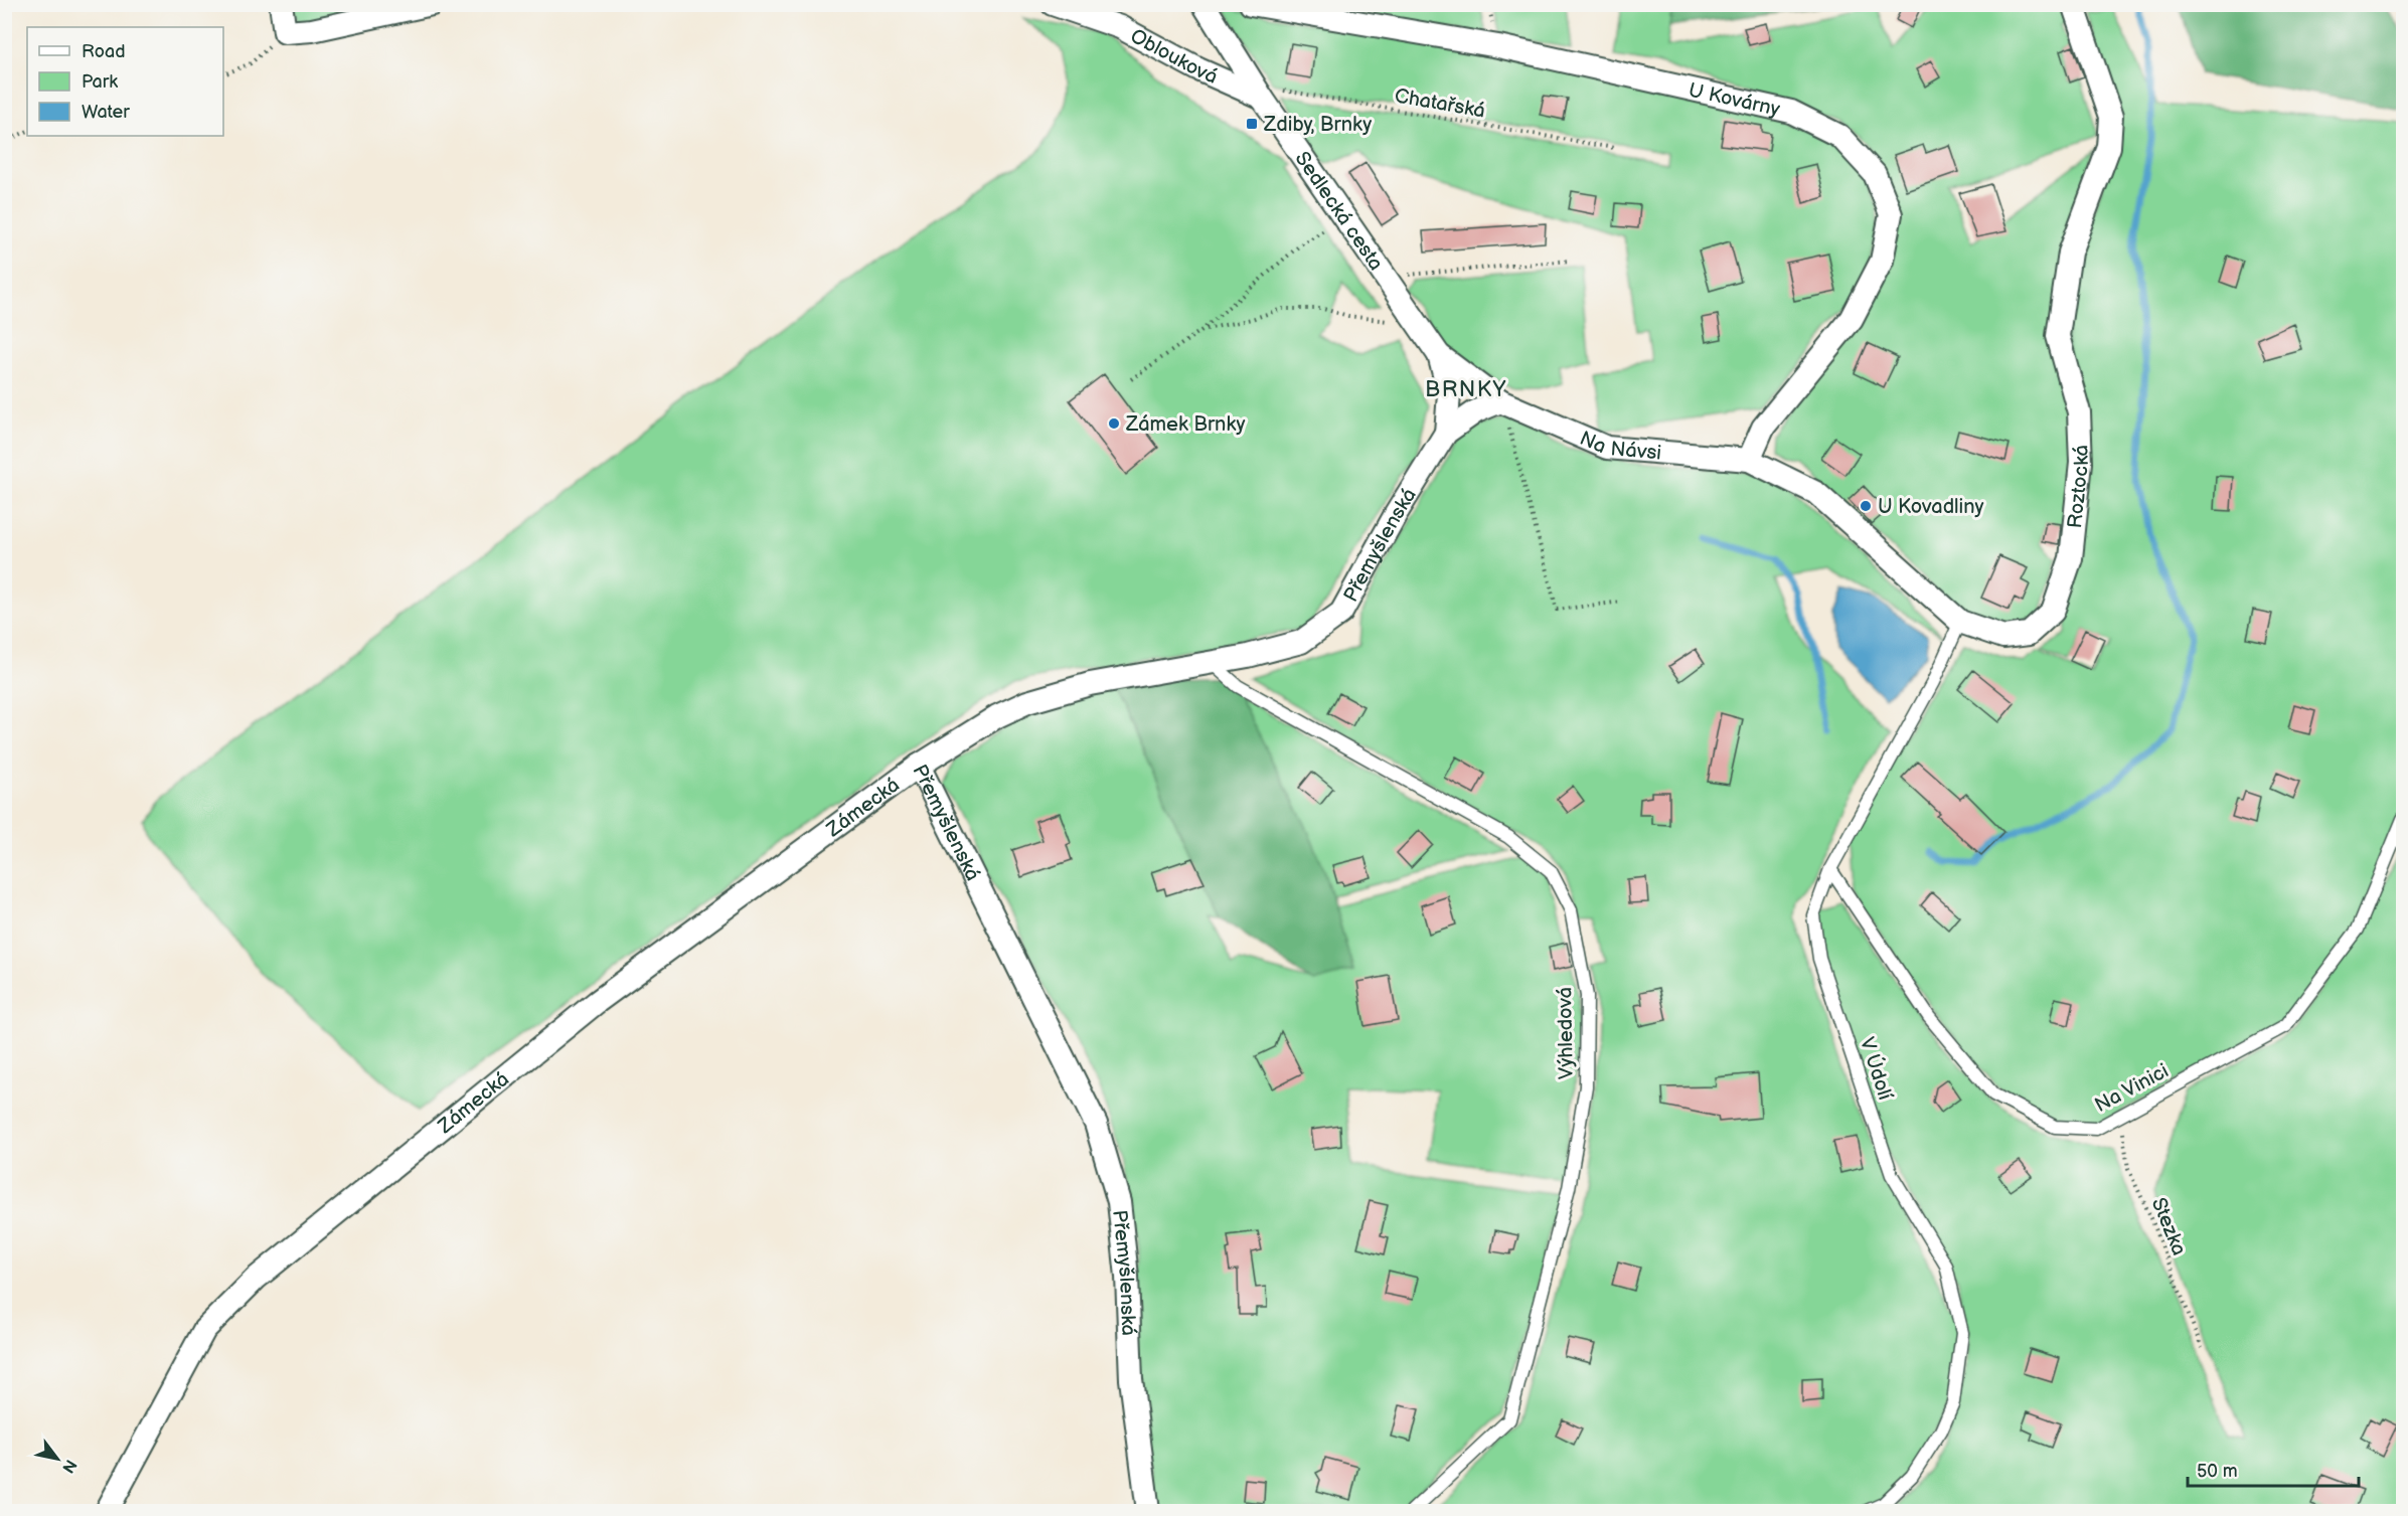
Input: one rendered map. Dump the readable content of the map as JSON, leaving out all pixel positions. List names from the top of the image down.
{
  "streets": {
    "street": [
      "Oblouková",
      "U Kovárny",
      "Sedlecká cesta",
      "Na Návsi",
      "Roztocká",
      "Přemyšlenská",
      "Zámecká"
    ],
    "lane": ["Výhledová", "V Údolí", "Na Vinici"],
    "path": ["Chatařská", "Stezka"]
  },
  "crossings": [
    ["Oblouková", "Chatařská"],
    ["Oblouková", "Sedlecká cesta"],
    ["U Kovárny", "Na Návsi"],
    ["U Kovárny", "Roztocká"],
    ["Chatařská", "Sedlecká cesta"],
    ["Sedlecká cesta", "Na Návsi"],
    ["Na Návsi", "Roztocká"],
    ["Roztocká", "V Údolí"],
    ["Přemyšlenská", "Zámecká"],
    ["Přemyšlenská", "Výhledová"],
    ["V Údolí", "Na Vinici"],
    ["Na Vinici", "Stezka"]
  ],
  "districts": ["BRNKY"],
  "places": {
    "transit": ["Zdiby, Brnky"],
    "other": ["Zámek Brnky", "U Kovadliny"]
  },
  "legend": ["Road", "Park", "Water"],
  "scale_bar": "50 m",
  "north": "bottom right"
}
